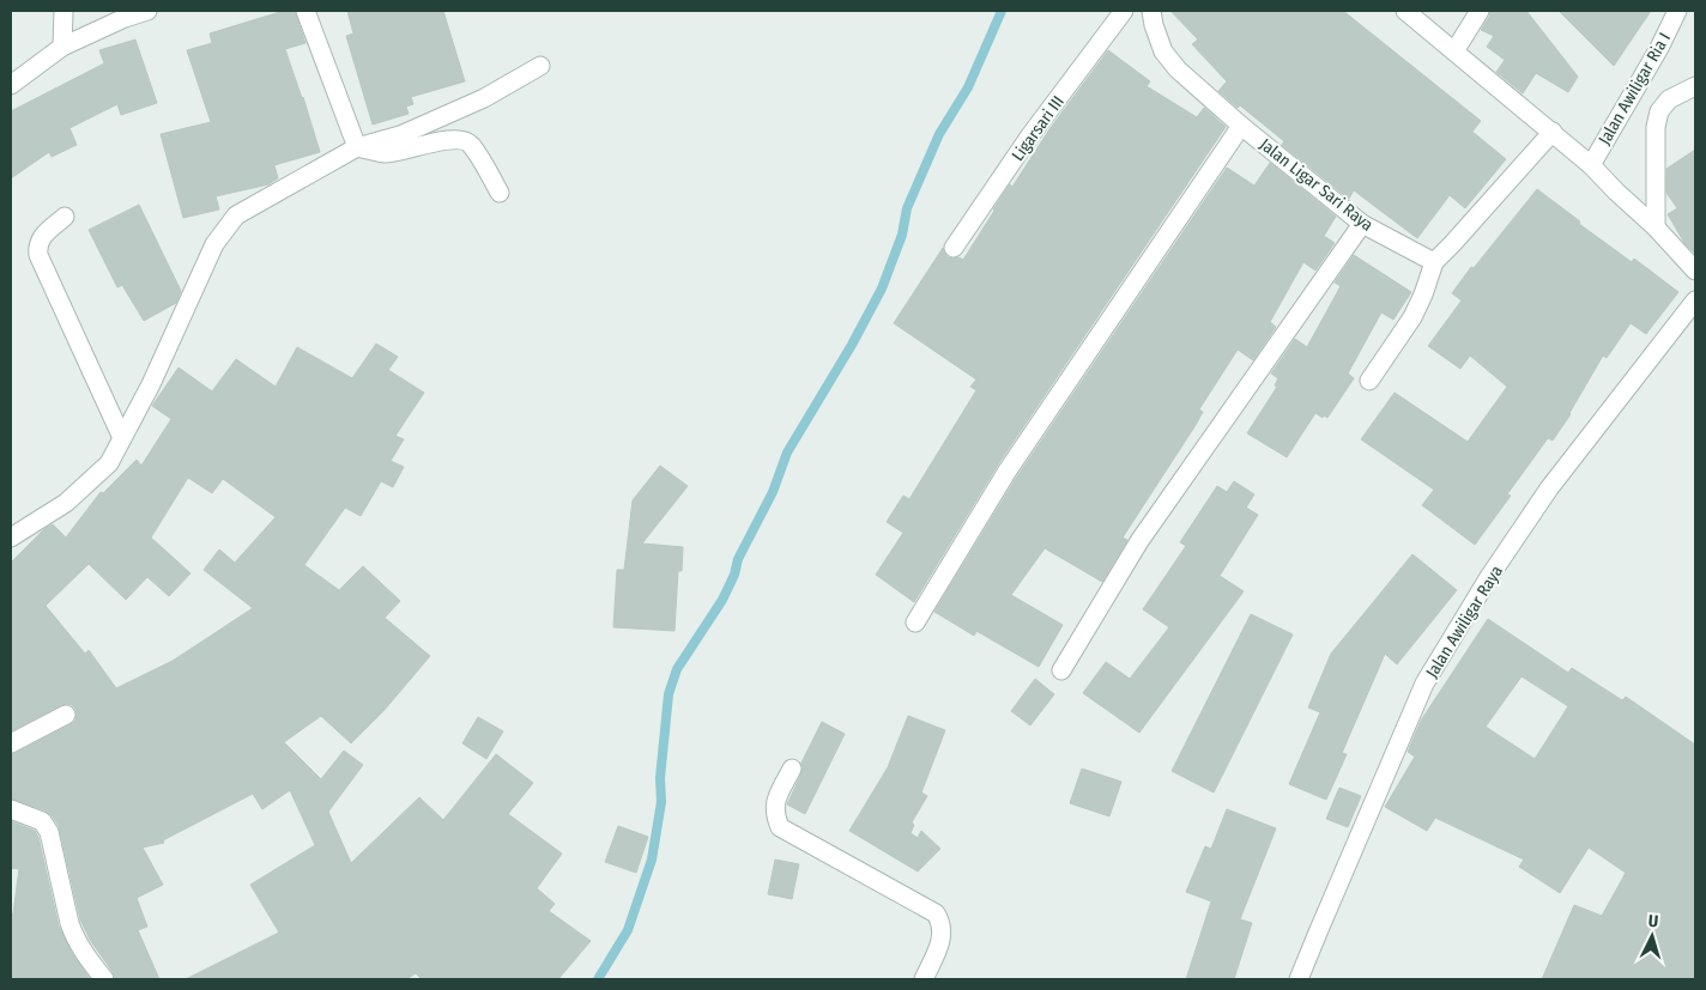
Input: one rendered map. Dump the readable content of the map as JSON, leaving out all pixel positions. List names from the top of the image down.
{
  "streets": {
    "street": [
      "Jalan Awiligar Ria I",
      "Ligarsari III",
      "Jalan Ligar Sari Raya",
      "Jalan Awiligar Raya"
    ]
  },
  "north": "top"
}
